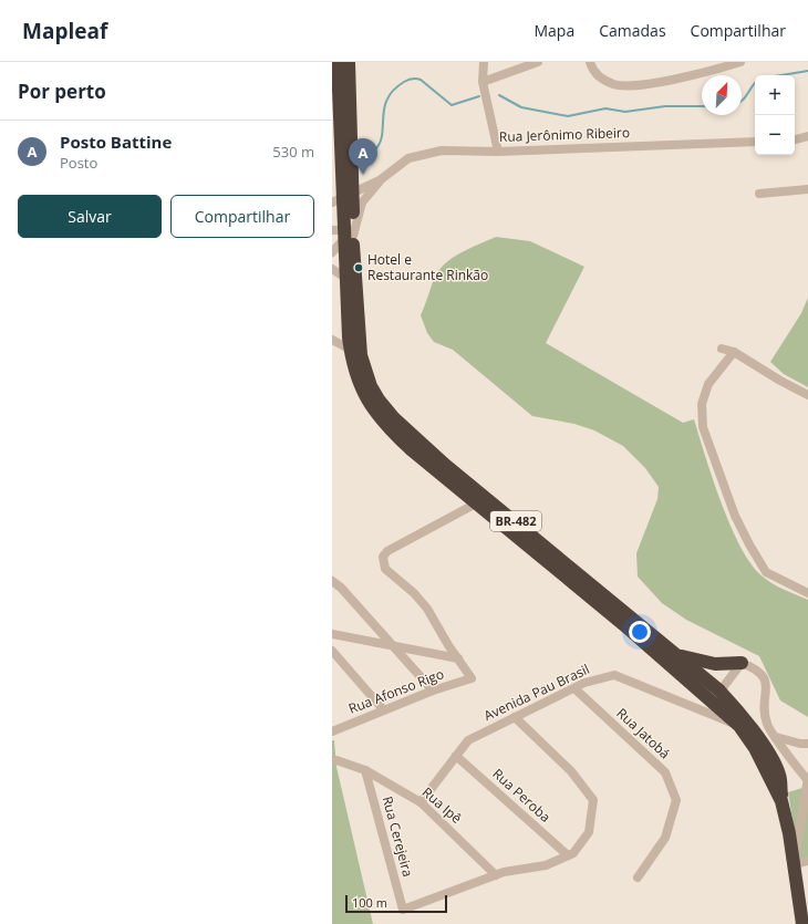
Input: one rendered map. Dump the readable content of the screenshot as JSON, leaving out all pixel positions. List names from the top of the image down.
{
  "streets": {
    "highway": ["BR-482"],
    "street": [
      "Rua Jerônimo Ribeiro",
      "Rua Afonso Rigo",
      "Avenida Pau Brasil",
      "Rua Jatobá",
      "Rua Peroba",
      "Rua Ipê",
      "Rua Cerejeira"
    ]
  },
  "crossings": [
    ["BR-482", "Avenida Pau Brasil"],
    ["Avenida Pau Brasil", "Rua Jatobá"],
    ["Avenida Pau Brasil", "Rua Peroba"],
    ["Avenida Pau Brasil", "Rua Ipê"],
    ["Rua Ipê", "Rua Cerejeira"]
  ],
  "places": ["Hotel e Restaurante Rinkão"],
  "scale_bar": "100 m",
  "north": "top right",
  "page": {
    "header": "Mapleaf",
    "nav": ["Mapa", "Camadas", "Compartilhar"],
    "heading": "Por perto",
    "map_buttons": ["+", "−"],
    "list": [
      {
        "mark": "A",
        "name": "Posto Battine",
        "note": "Posto",
        "value": "530 m"
      }
    ],
    "pins": "A",
    "buttons": ["Salvar", "Compartilhar"],
    "scale": "100 m"
  }
}
